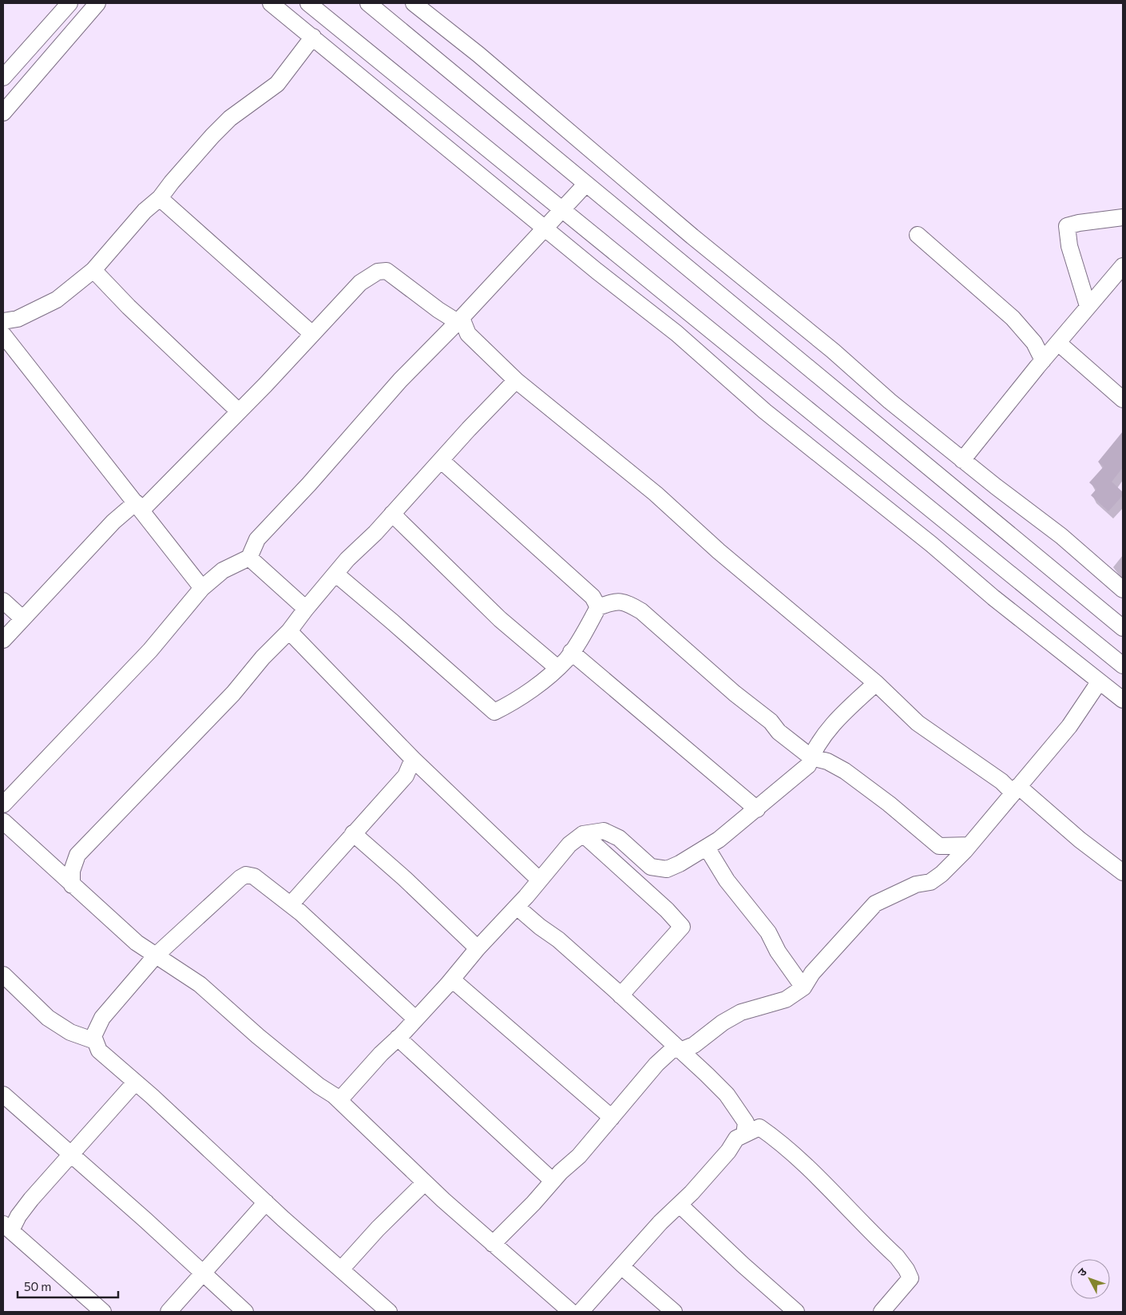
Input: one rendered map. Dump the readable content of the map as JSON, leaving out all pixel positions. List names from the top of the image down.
{
  "scale_bar": "50 m",
  "north": "top left"
}
